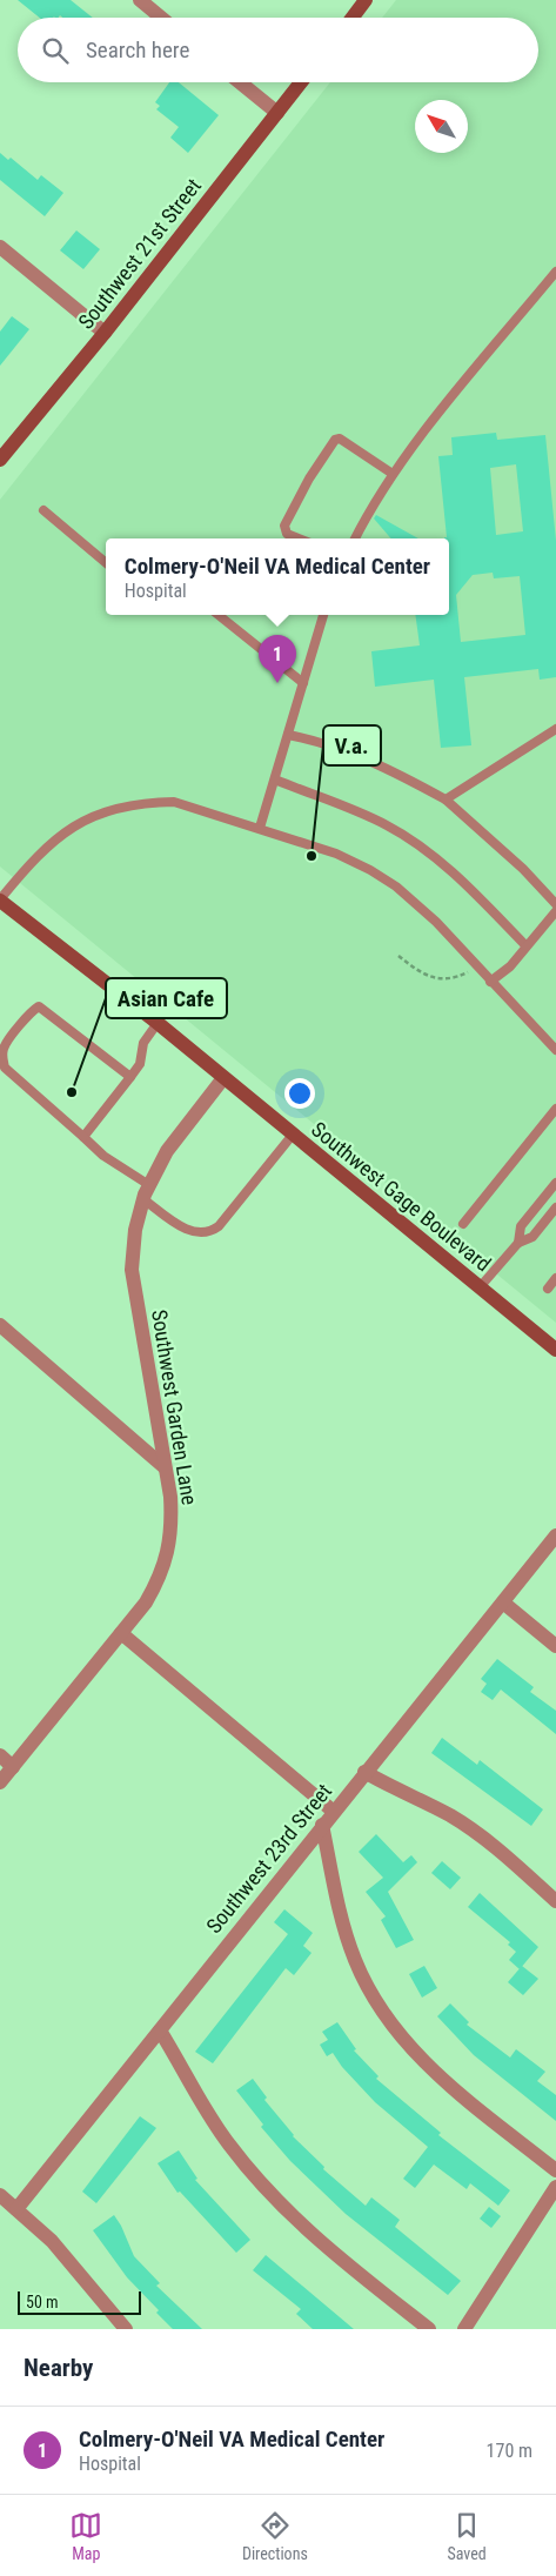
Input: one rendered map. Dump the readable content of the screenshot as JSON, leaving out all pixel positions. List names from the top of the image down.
{
  "streets": {
    "main road": ["Southwest 21st Street", "Southwest Gage Boulevard"],
    "street": ["Southwest Garden Lane", "Southwest 23rd Street"]
  },
  "crossings": [
    ["Southwest Gage Boulevard", "Southwest Garden Lane"]
  ],
  "places": ["V.a.", "Asian Cafe"],
  "scale_bar": "50 m",
  "north": "top left",
  "page": {
    "search": "Search here",
    "popup": ["Colmery-O'Neil VA Medical Center", "Hospital"],
    "pins": "1",
    "scale": "50 m",
    "heading": "Nearby",
    "list": [
      {
        "mark": "1",
        "name": "Colmery-O'Neil VA Medical Center",
        "note": "Hospital",
        "value": "170 m"
      }
    ],
    "nav": ["Map", "Directions", "Saved"]
  }
}
